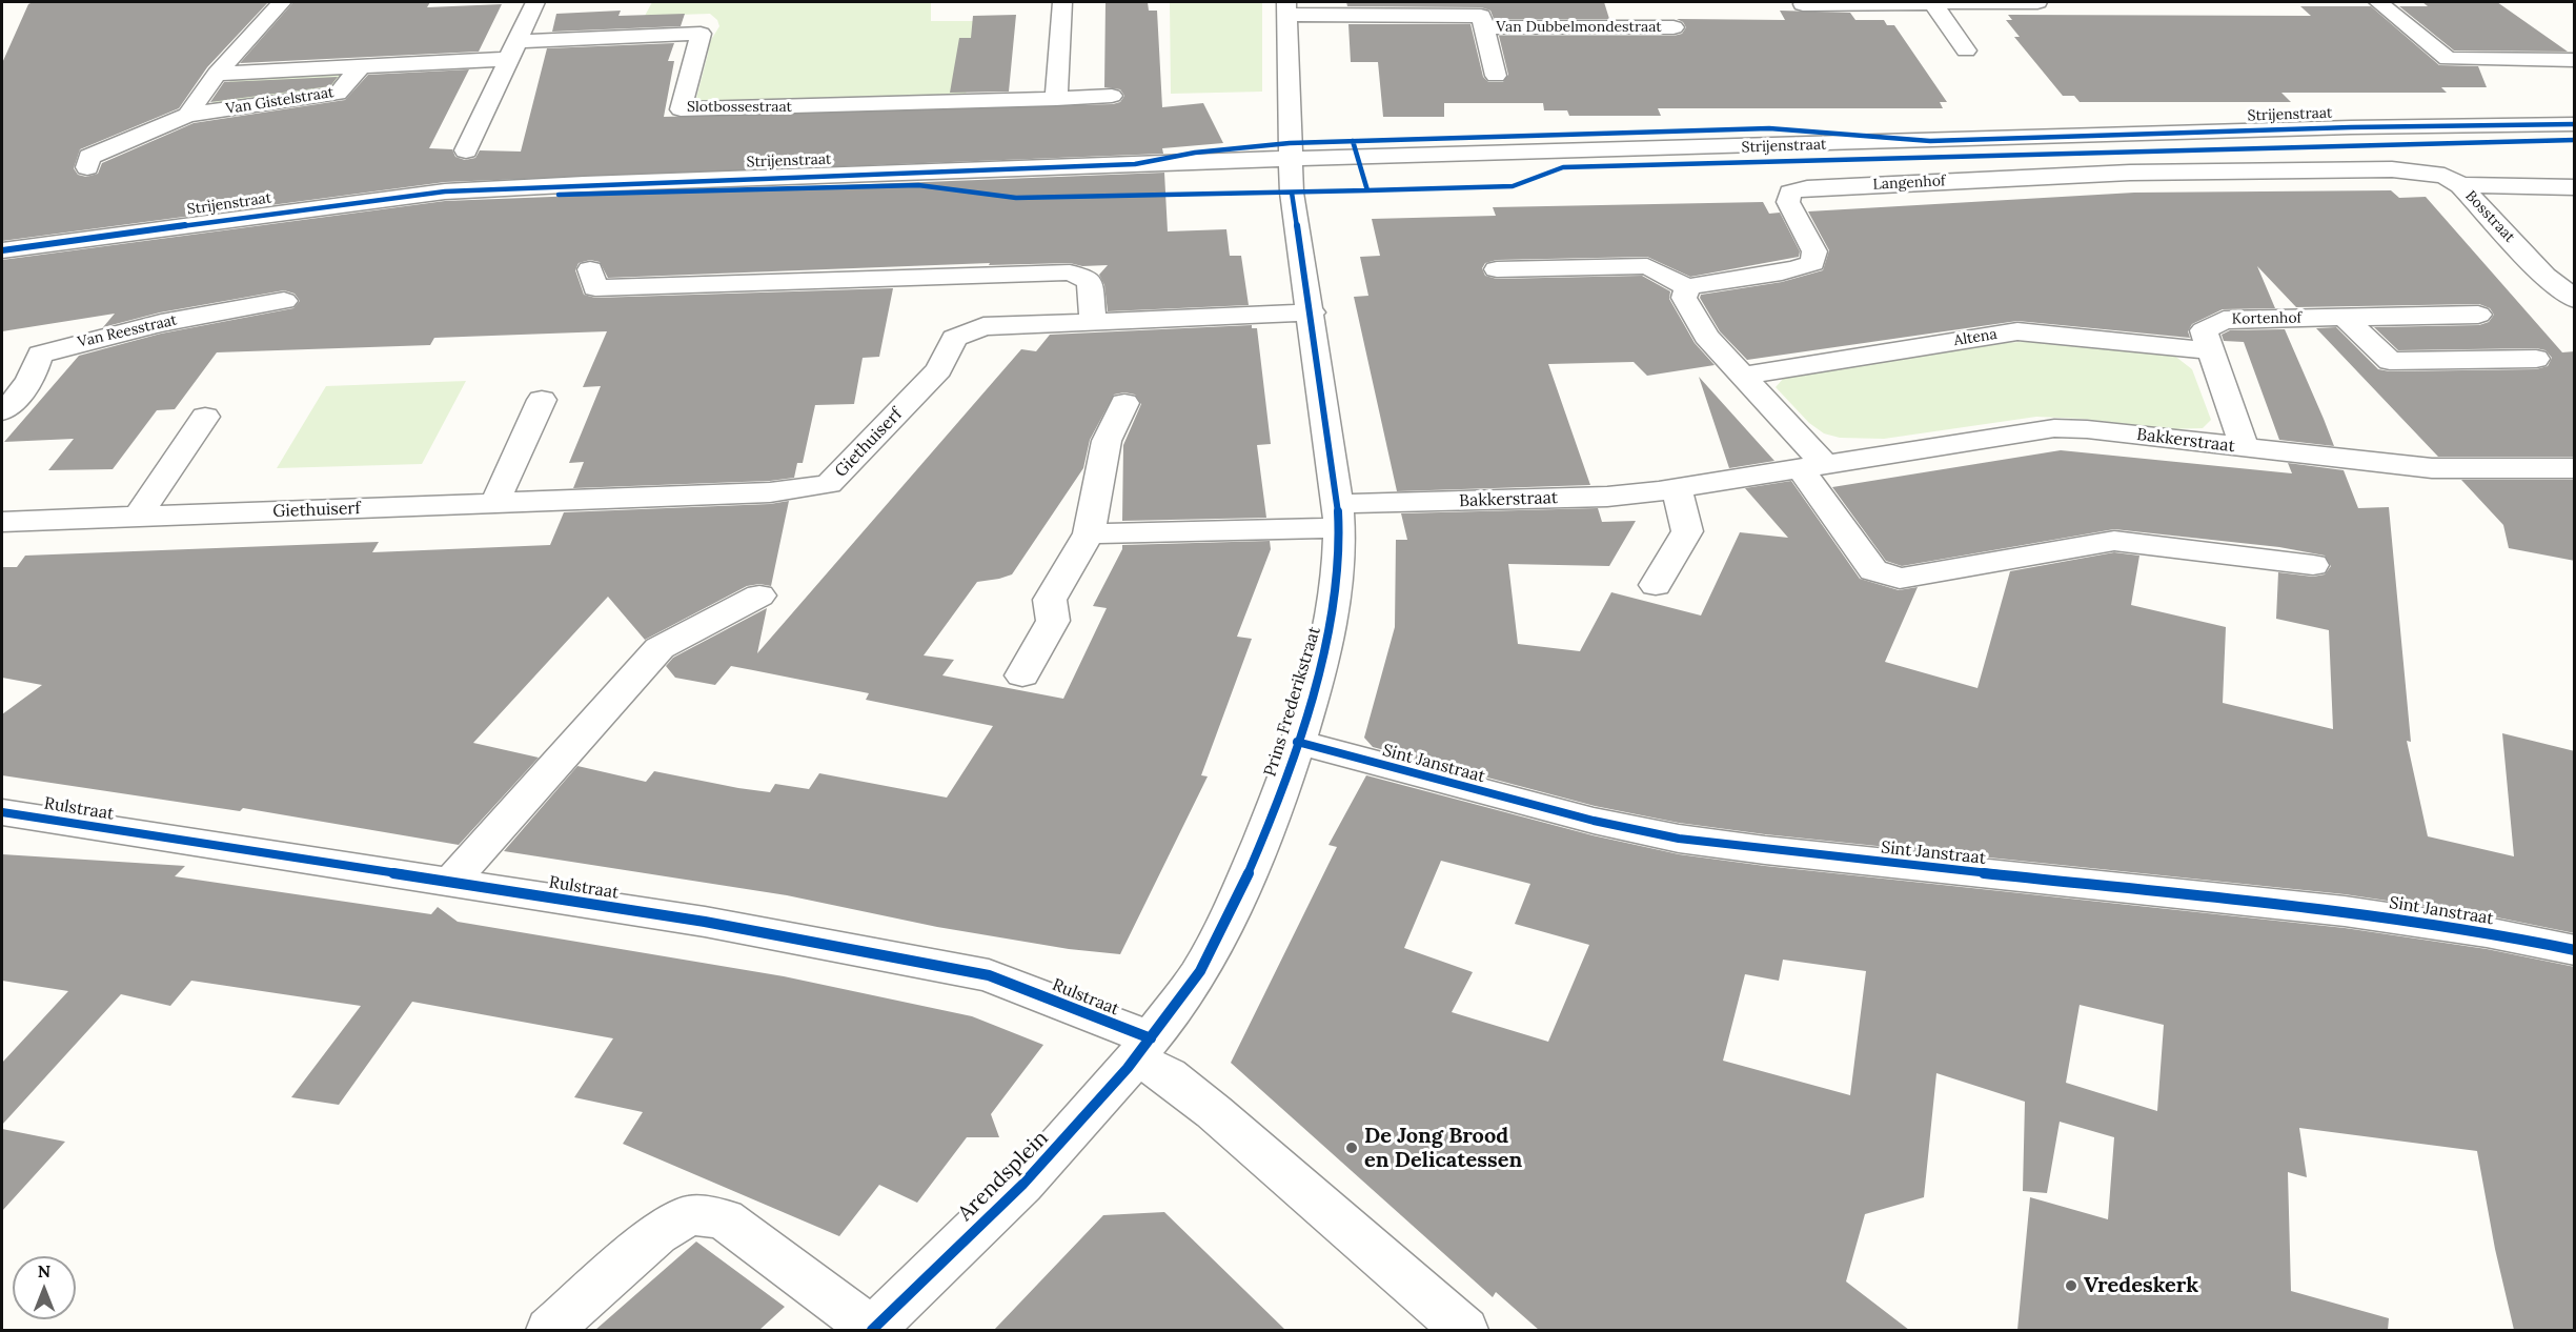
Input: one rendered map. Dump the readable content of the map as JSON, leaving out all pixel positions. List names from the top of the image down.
{
  "streets": {
    "street": [
      "Van Dubbelmondestraat",
      "Van Gistelstraat",
      "Slotbossestraat",
      "Strijenstraat",
      "Langenhof",
      "Bosstraat",
      "Kortenhof",
      "Van Reesstraat",
      "Altena",
      "Bakkerstraat",
      "Giethuiserf",
      "Prins Frederikstraat",
      "Sint Janstraat",
      "Rulstraat",
      "Arendsplein"
    ]
  },
  "crossings": [
    ["Van Dubbelmondestraat", "Prins Frederikstraat"],
    ["Van Gistelstraat", "Slotbossestraat"],
    ["Strijenstraat", "Prins Frederikstraat"],
    ["Langenhof", "Bosstraat"],
    ["Kortenhof", "Altena"],
    ["Kortenhof", "Bakkerstraat"],
    ["Bakkerstraat", "Prins Frederikstraat"],
    ["Giethuiserf", "Prins Frederikstraat"],
    ["Prins Frederikstraat", "Sint Janstraat"],
    ["Prins Frederikstraat", "Rulstraat"],
    ["Prins Frederikstraat", "Arendsplein"],
    ["Rulstraat", "Arendsplein"]
  ],
  "places": ["De Jong Brood en Delicatessen", "Vredeskerk"],
  "north": "top"
}
